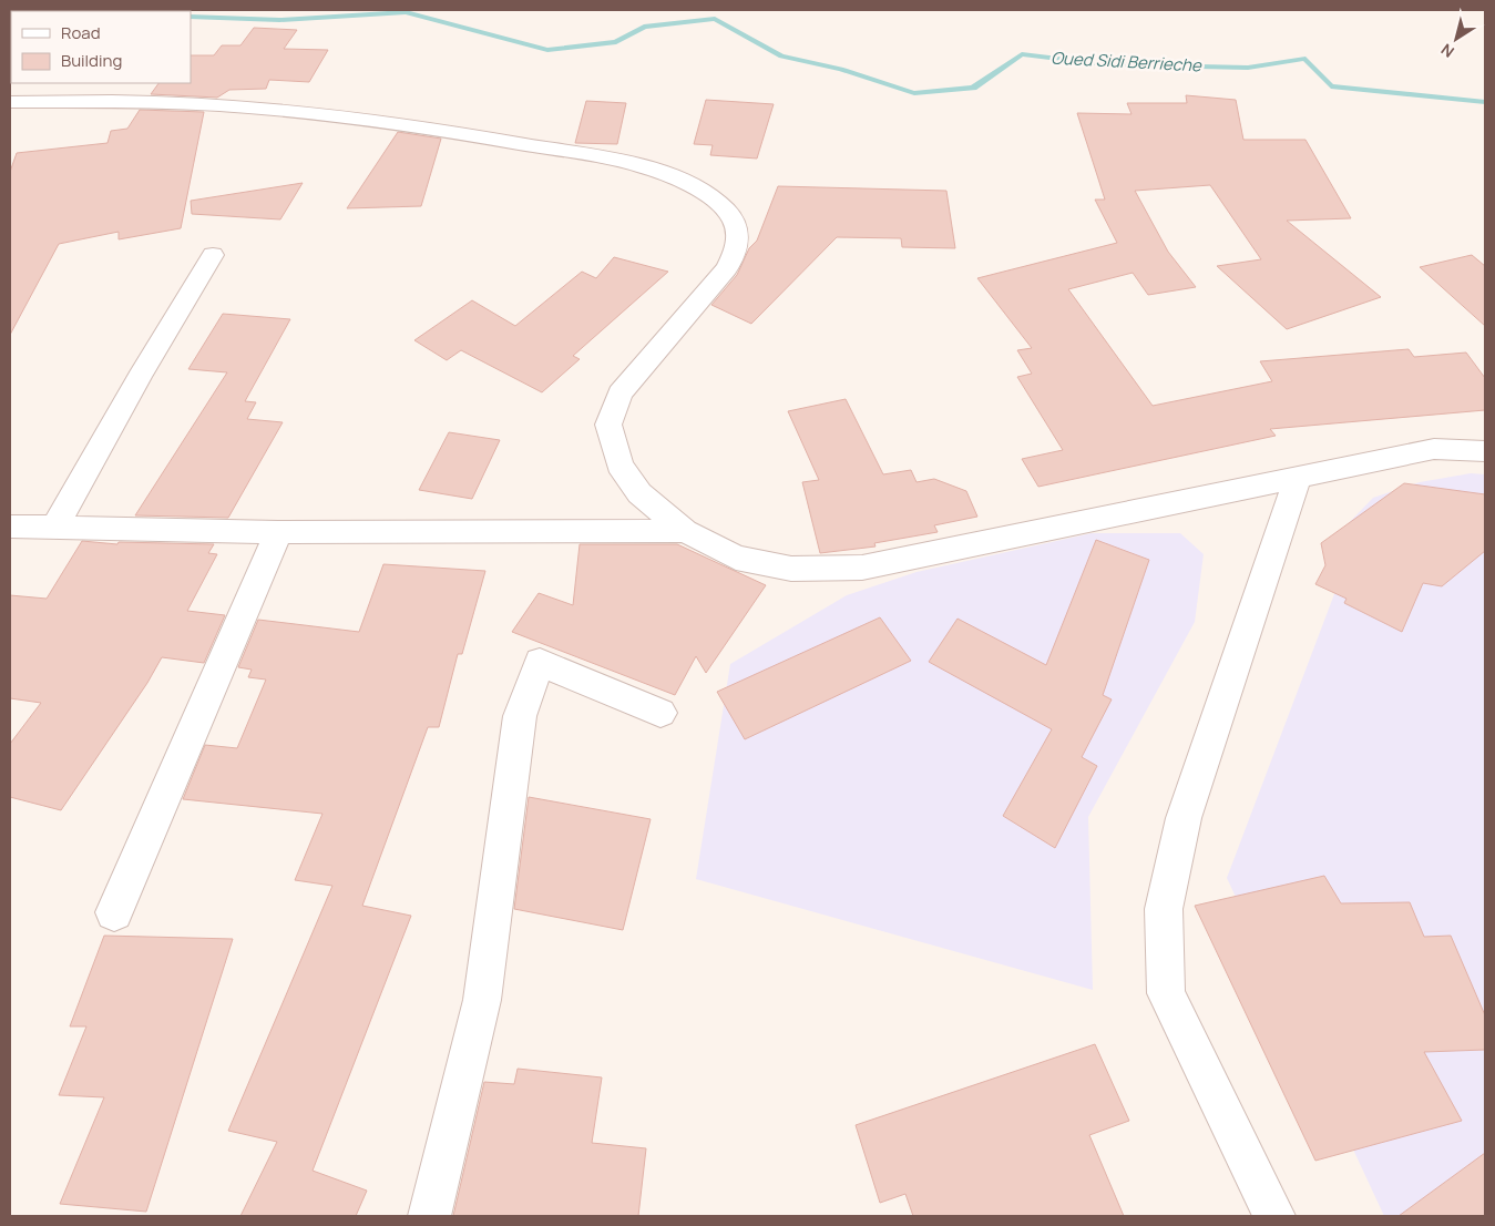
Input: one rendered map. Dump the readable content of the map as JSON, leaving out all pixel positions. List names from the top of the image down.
{
  "water": ["Oued Sidi Berrieche"],
  "legend": ["Road", "Building"],
  "north": "bottom left"
}
